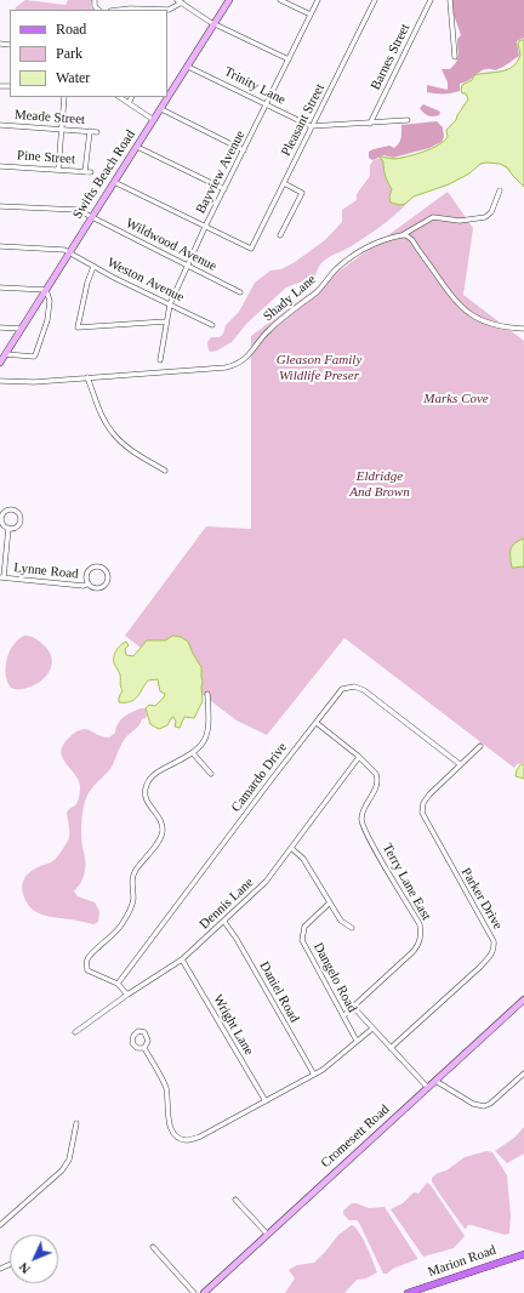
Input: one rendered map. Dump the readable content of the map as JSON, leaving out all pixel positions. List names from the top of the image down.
{
  "streets": {
    "main road": ["Marion Road"],
    "street": [
      "Barnes Street",
      "Trinity Lane",
      "Meade Street",
      "Pleasant Street",
      "Pine Street",
      "Bayview Avenue",
      "Swifts Beach Road",
      "Wildwood Avenue",
      "Weston Avenue",
      "Shady Lane",
      "Lynne Road",
      "Camardo Drive",
      "Terry Lane East",
      "Parker Drive",
      "Dennis Lane",
      "Dangelo Road",
      "Daniel Road",
      "Wright Lane",
      "Cromesett Road"
    ]
  },
  "crossings": [
    ["Trinity Lane", "Pleasant Street"],
    ["Trinity Lane", "Bayview Avenue"],
    ["Trinity Lane", "Swifts Beach Road"],
    ["Meade Street", "Pine Street"],
    ["Pleasant Street", "Bayview Avenue"],
    ["Bayview Avenue", "Wildwood Avenue"],
    ["Bayview Avenue", "Weston Avenue"],
    ["Swifts Beach Road", "Wildwood Avenue"],
    ["Swifts Beach Road", "Weston Avenue"],
    ["Camardo Drive", "Terry Lane East"],
    ["Camardo Drive", "Parker Drive"],
    ["Terry Lane East", "Dennis Lane"],
    ["Dennis Lane", "Daniel Road"],
    ["Dennis Lane", "Wright Lane"]
  ],
  "parks": ["Gleason Family Wildlife Preser", "Marks Cove", "Eldridge And Brown"],
  "legend": ["Road", "Park", "Water"],
  "north": "bottom left"
}
